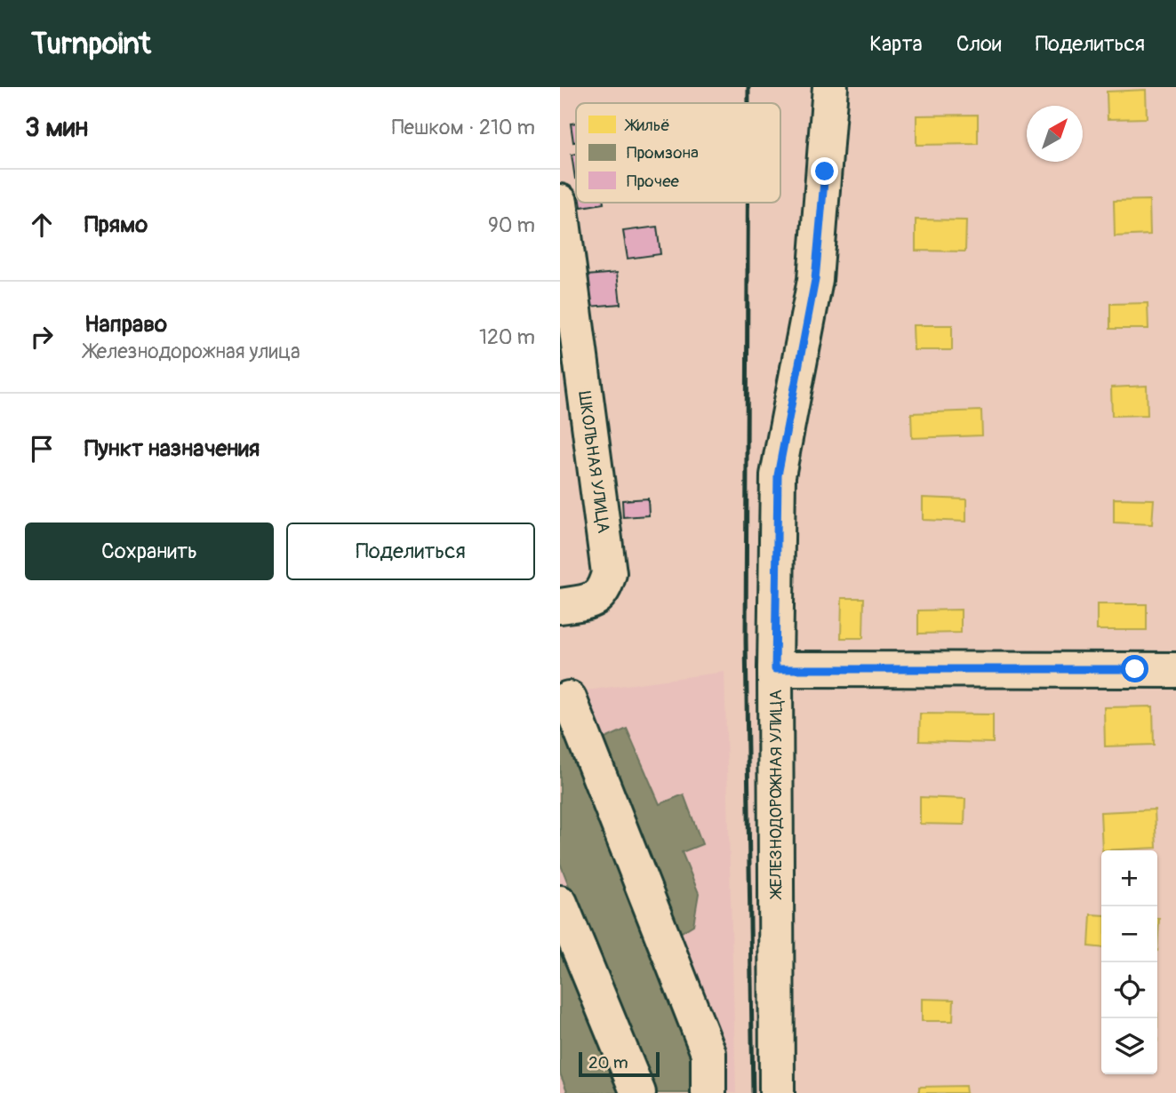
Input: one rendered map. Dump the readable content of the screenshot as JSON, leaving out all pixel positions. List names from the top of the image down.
{
  "streets": {
    "street": ["ШКОЛЬНАЯ УЛИЦА", "ЖЕЛЕЗНОДОРОЖНАЯ УЛИЦА"]
  },
  "legend": ["Жильё", "Промзона", "Прочее"],
  "scale_bar": "20 m",
  "north": "top right",
  "page": {
    "header": "Turnpoint",
    "nav": ["Карта", "Слои", "Поделиться"],
    "heading": ["3 мин", "Пешком · 210 m"],
    "list": [
      ["Прямо", "90 m"],
      ["Направо", "Железнодорожная улица", "120 m"],
      "Пункт назначения"
    ],
    "buttons": ["Сохранить", "Поделиться"],
    "map_buttons": ["+", "−"],
    "scale": "20 m"
  }
}
